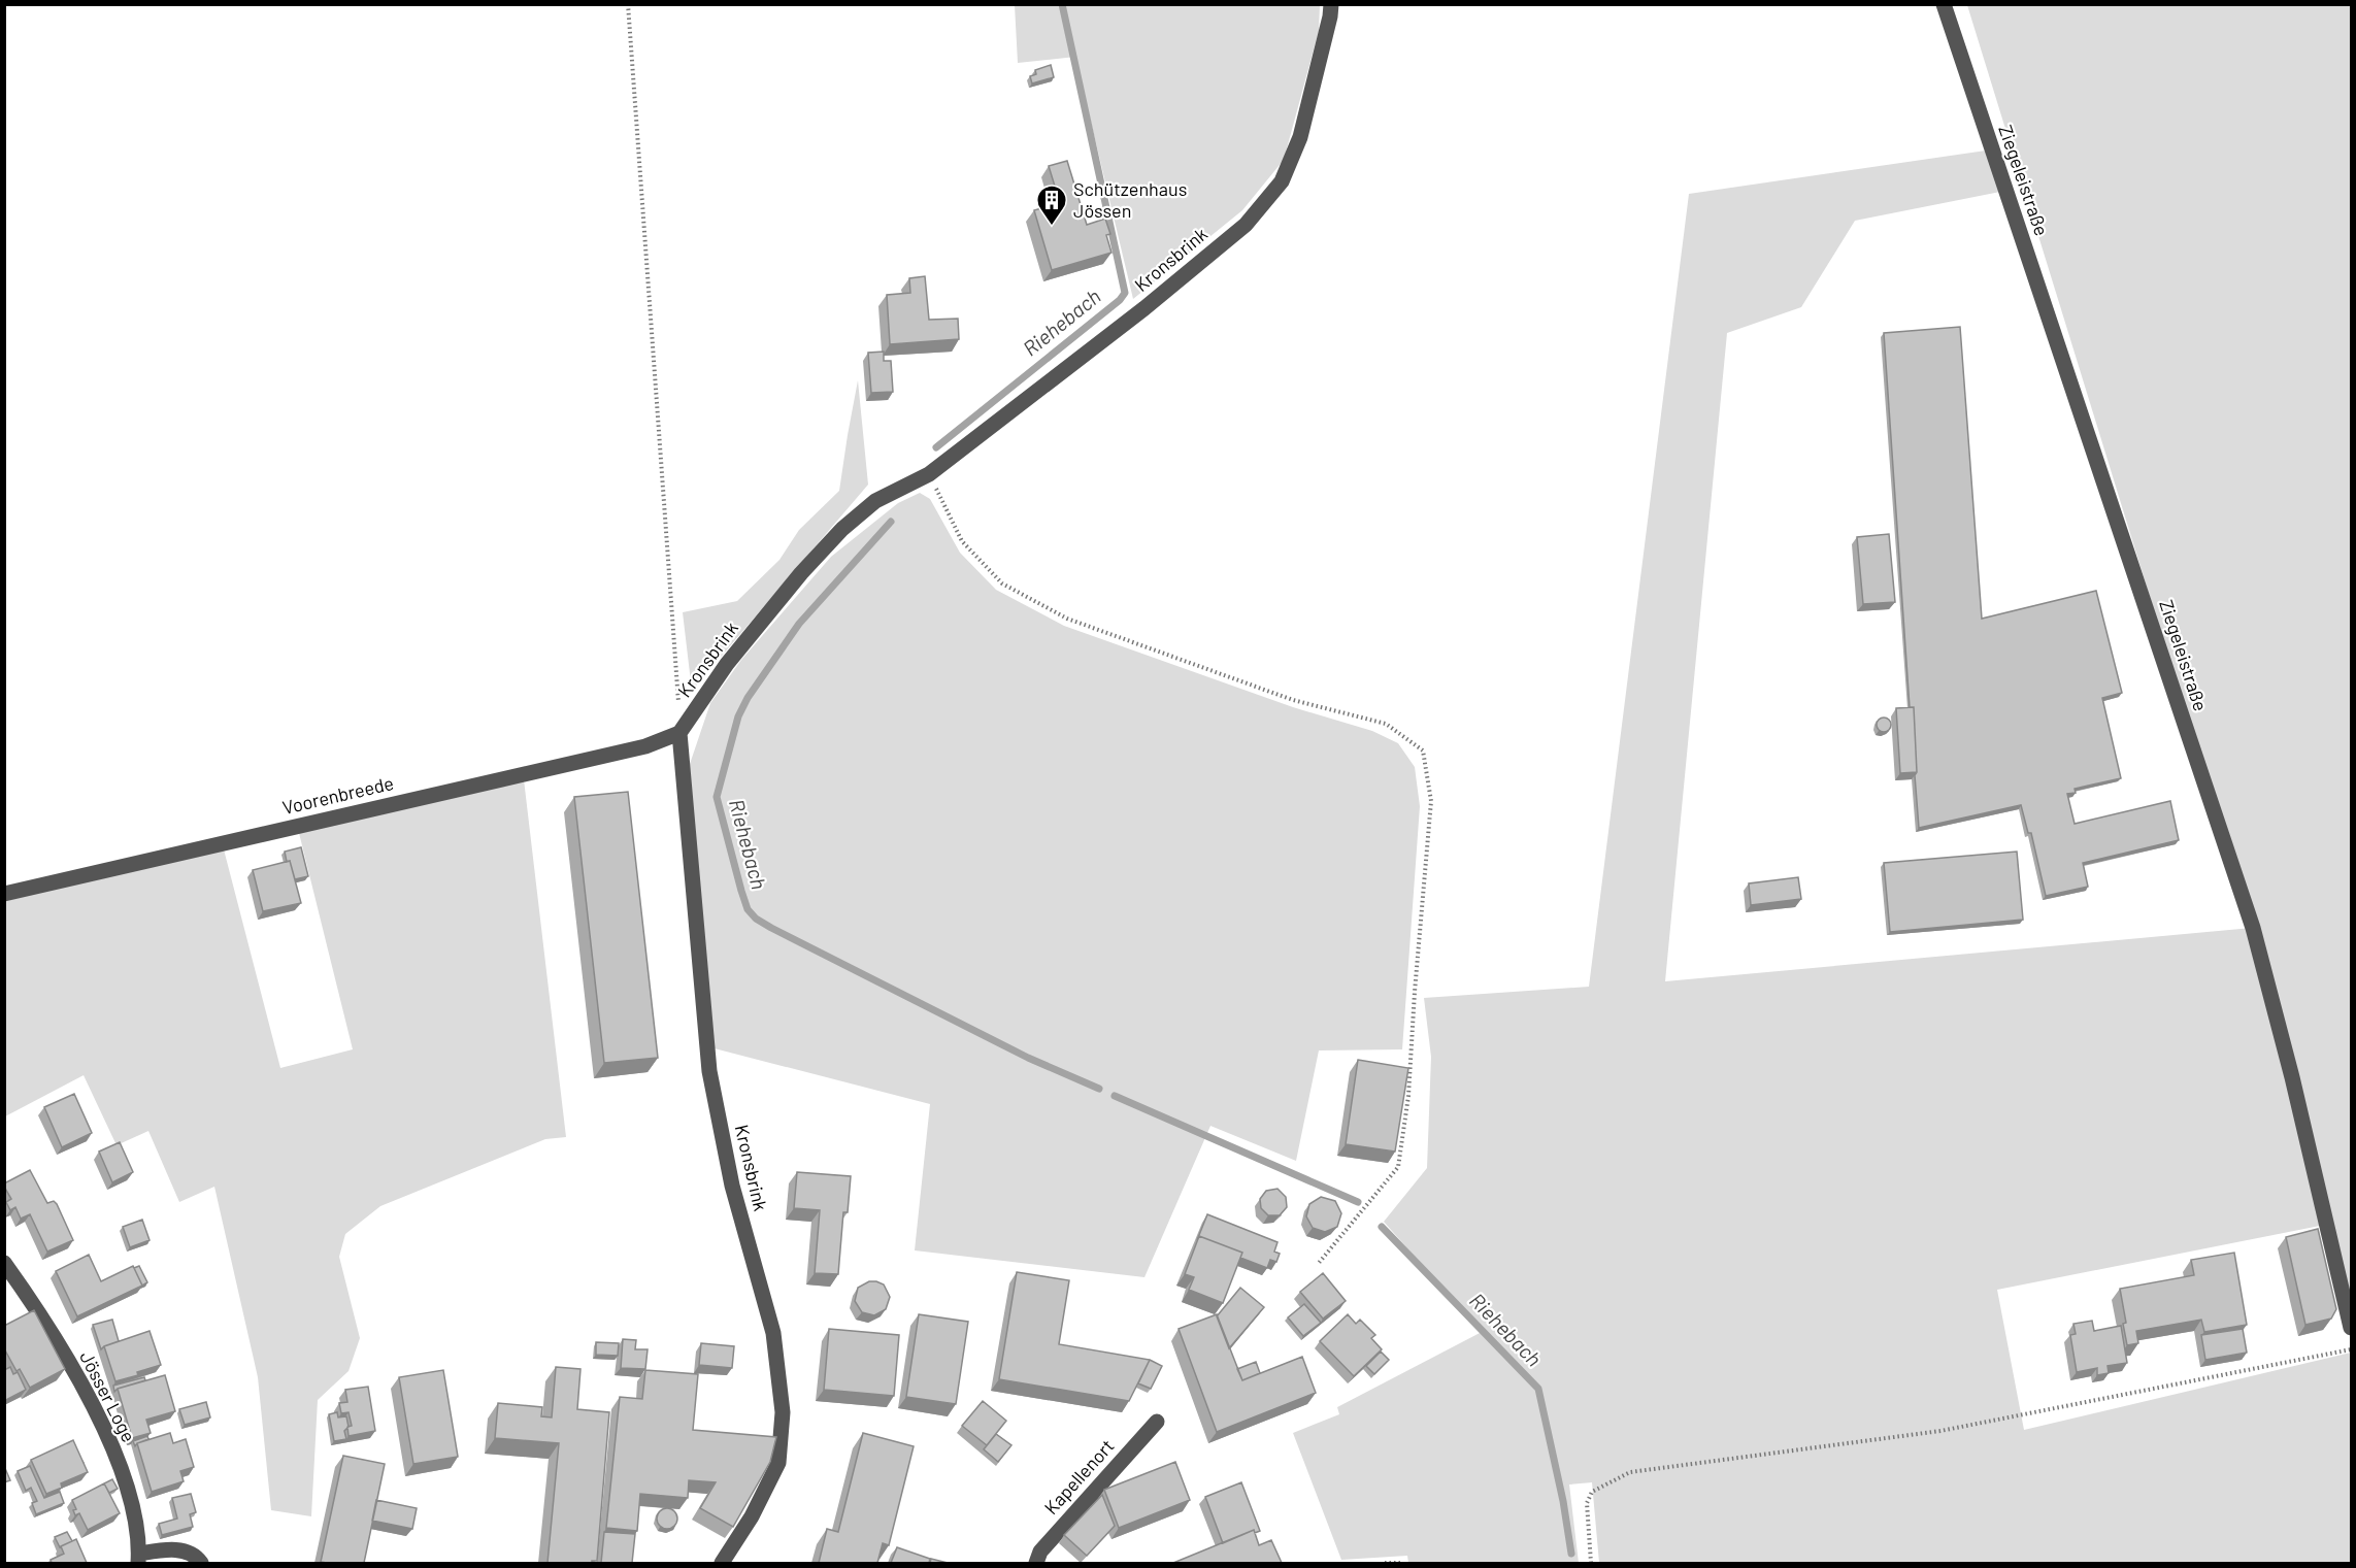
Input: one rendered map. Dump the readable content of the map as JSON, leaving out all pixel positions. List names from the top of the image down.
{
  "streets": {
    "street": [
      "Ziegeleistraße",
      "Kronsbrink",
      "Voorenbreede",
      "Jösser Loge",
      "Kapellenort"
    ]
  },
  "crossings": [
    ["Kronsbrink", "Voorenbreede"]
  ],
  "water": ["Riehebach"],
  "places": {
    "building": ["Schützenhaus Jössen"]
  }
}
